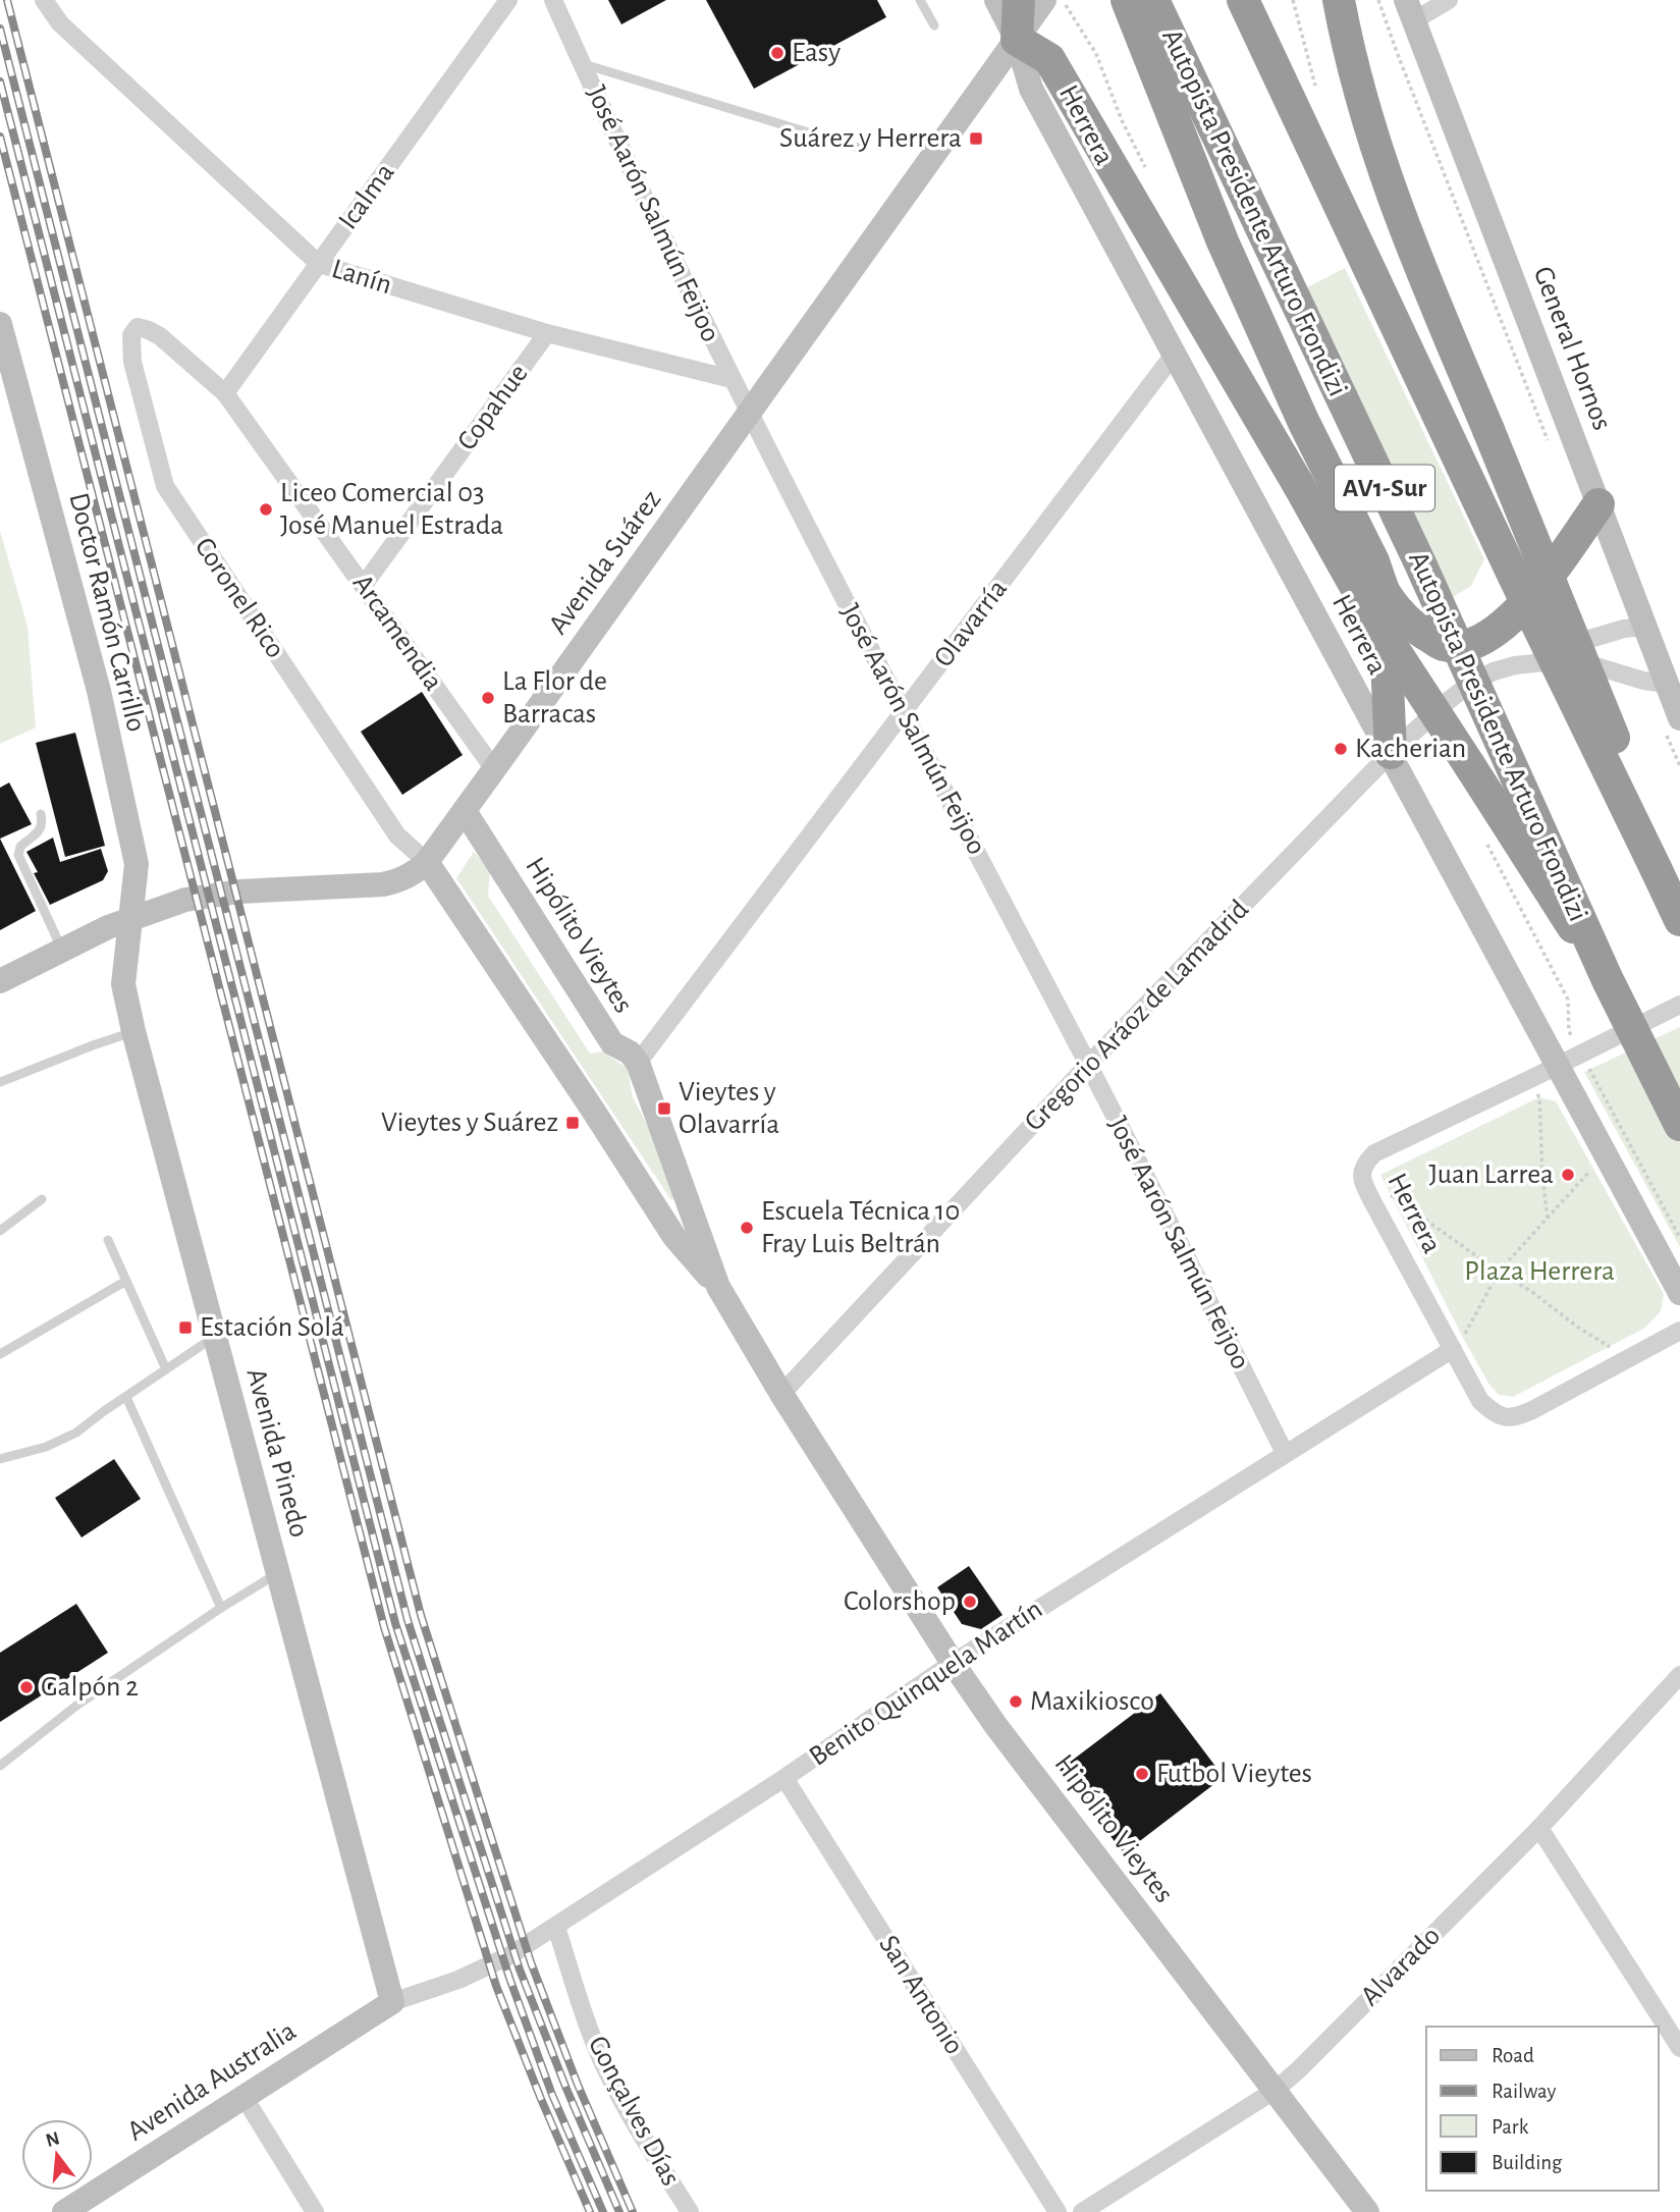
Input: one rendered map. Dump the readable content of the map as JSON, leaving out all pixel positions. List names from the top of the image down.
{
  "streets": {
    "highway": ["Autopista Presidente Arturo Frondizi", "AV1-Sur"],
    "main road": [
      "Herrera",
      "General Hornos",
      "Avenida Suárez",
      "Doctor Ramón Carrillo",
      "Hipólito Vieytes",
      "Avenida Pinedo",
      "Avenida Australia"
    ],
    "street": [
      "Icalma",
      "José Aarón Salmún Feijoo",
      "Lanín",
      "Copahue",
      "Coronel Rico",
      "Olavarría",
      "Arcamendia",
      "Gregorio Aráoz de Lamadrid",
      "Benito Quinquela Martín",
      "Alvarado",
      "San Antonio",
      "Gonçalves Días"
    ]
  },
  "crossings": [
    ["Herrera", "Avenida Suárez"],
    ["Herrera", "Olavarría"],
    ["Herrera", "Gregorio Aráoz de Lamadrid"],
    ["Herrera", "Benito Quinquela Martín"],
    ["Icalma", "Lanín"],
    ["Icalma", "Arcamendia"],
    ["José Aarón Salmún Feijoo", "Lanín"],
    ["José Aarón Salmún Feijoo", "Avenida Suárez"],
    ["José Aarón Salmún Feijoo", "Olavarría"],
    ["José Aarón Salmún Feijoo", "Gregorio Aráoz de Lamadrid"],
    ["José Aarón Salmún Feijoo", "Benito Quinquela Martín"],
    ["Lanín", "Copahue"],
    ["General Hornos", "Gregorio Aráoz de Lamadrid"],
    ["Copahue", "Arcamendia"],
    ["Avenida Suárez", "Coronel Rico"],
    ["Avenida Suárez", "Doctor Ramón Carrillo"],
    ["Avenida Suárez", "Arcamendia"],
    ["Avenida Suárez", "Hipólito Vieytes"],
    ["Avenida Suárez", "Avenida Pinedo"],
    ["Coronel Rico", "Arcamendia"],
    ["Coronel Rico", "Hipólito Vieytes"],
    ["Doctor Ramón Carrillo", "Avenida Pinedo"],
    ["Olavarría", "Hipólito Vieytes"],
    ["Hipólito Vieytes", "Gregorio Aráoz de Lamadrid"],
    ["Hipólito Vieytes", "Benito Quinquela Martín"],
    ["Hipólito Vieytes", "Alvarado"],
    ["Avenida Pinedo", "Benito Quinquela Martín"],
    ["Avenida Pinedo", "Avenida Australia"],
    ["Benito Quinquela Martín", "San Antonio"],
    ["Benito Quinquela Martín", "Avenida Australia"],
    ["Benito Quinquela Martín", "Gonçalves Días"]
  ],
  "parks": ["Plaza Herrera"],
  "places": {
    "other": [
      "Easy",
      "Liceo Comercial 03 José Manuel Estrada",
      "La Flor de Barracas",
      "Kacherian",
      "Juan Larrea",
      "Escuela Técnica 10 Fray Luis Beltrán",
      "Colorshop",
      "Galpón 2",
      "Maxikiosco",
      "Futbol Vieytes"
    ],
    "transit": [
      "Suárez y Herrera",
      "Vieytes y Olavarría",
      "Vieytes y Suárez",
      "Estación Solá"
    ]
  },
  "legend": [
    "Road",
    "Railway",
    "Park",
    "Building"
  ],
  "north": "top"
}
